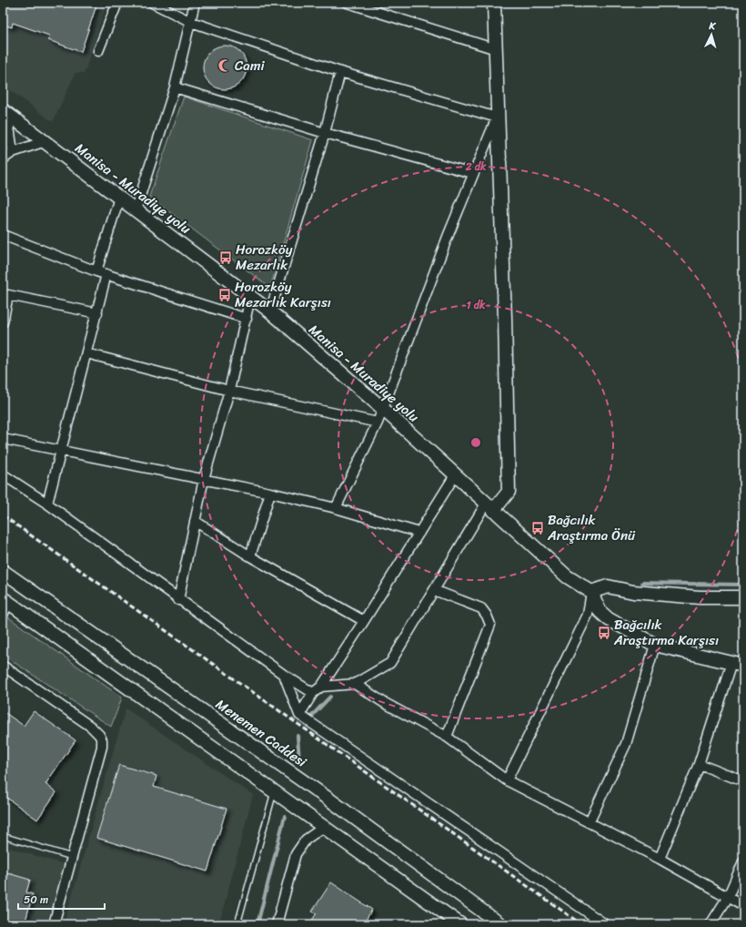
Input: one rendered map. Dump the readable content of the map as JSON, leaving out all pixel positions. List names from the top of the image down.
{
  "streets": {
    "main road": ["Manisa - Muradiye yolu", "Menemen Caddesi"]
  },
  "places": {
    "mosque": ["Cami"],
    "bus stop": [
      "Horozköy Mezarlık",
      "Horozköy Mezarlık Karşısı",
      "Bağcılık Araştırma Önü",
      "Bağcılık Araştırma Karşısı"
    ]
  },
  "scale_bar": "50 m",
  "north": "top",
  "rings": ["2 dk", "1 dk"]
}
